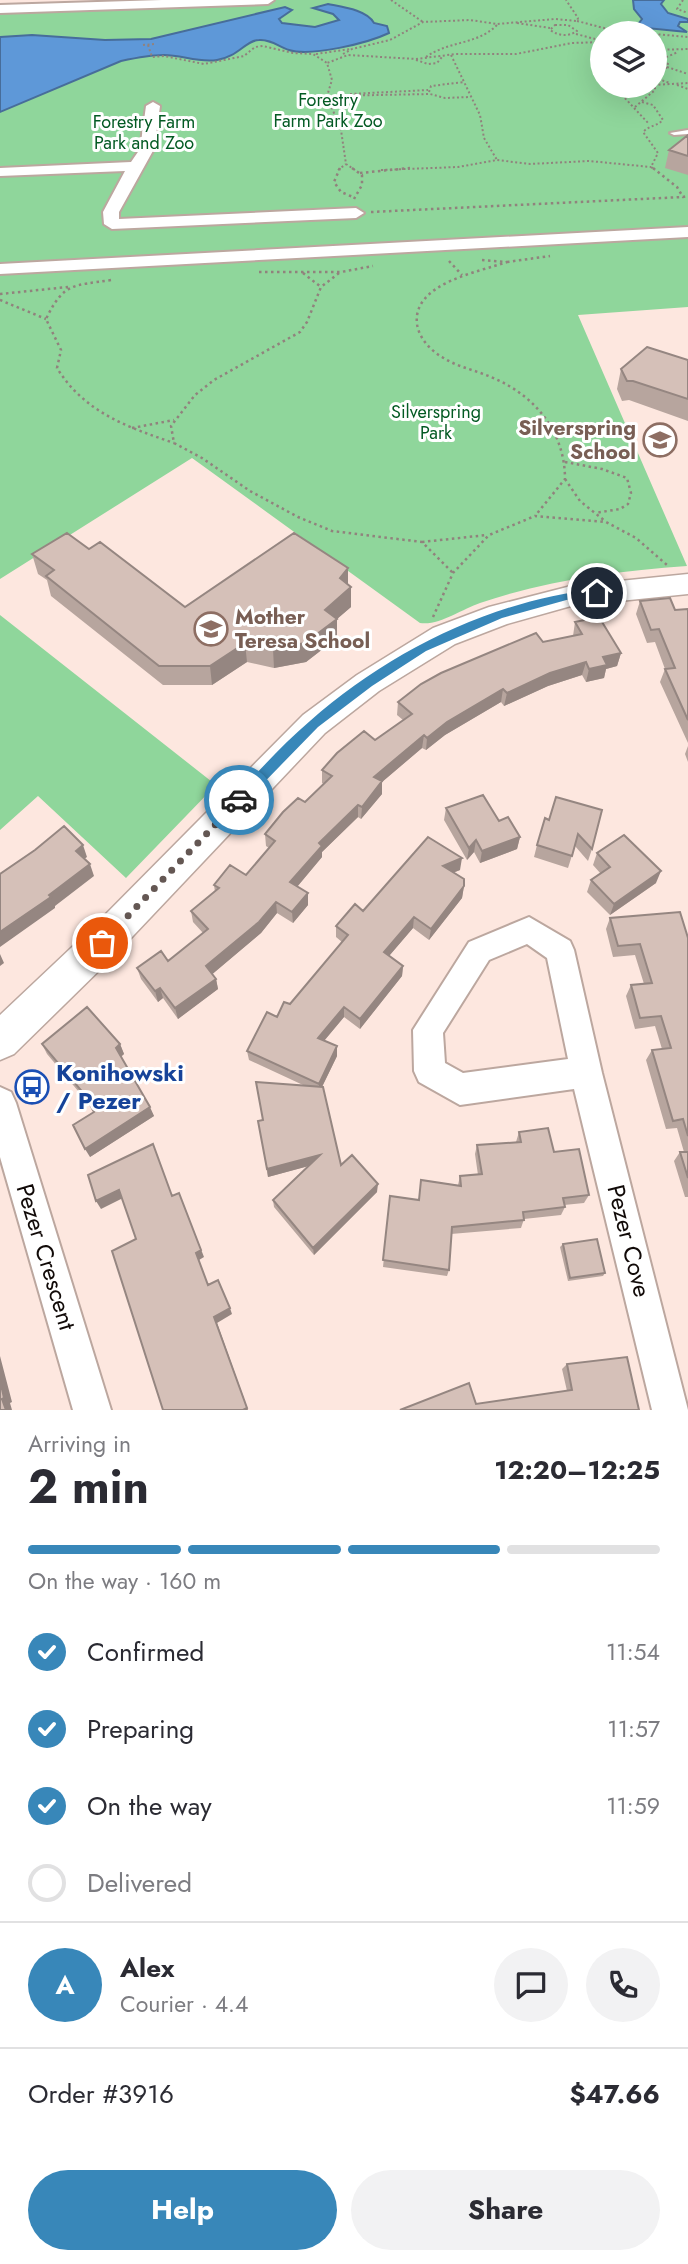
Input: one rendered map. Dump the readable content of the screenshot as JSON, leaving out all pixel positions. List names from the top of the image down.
{
  "streets": {
    "street": ["Pezer Cove", "Pezer Crescent"]
  },
  "parks": ["Forestry Farm Park Zoo", "Forestry Farm Park and Zoo", "Silverspring Park"],
  "places": {
    "school or university": ["Silverspring School", "Mother Teresa School"],
    "bus stop": ["Konihowski / Pezer"]
  },
  "page": {
    "heading": ["2 min", "Arriving in", "12:20–12:25"],
    "panel": [
      "Alex",
      "Courier · 4.4",
      "Order #3916",
      "$47.66"
    ],
    "bar": "On the way · 160 m",
    "list": [
      ["Confirmed", "11:54"],
      ["Preparing", "11:57"],
      ["On the way", "11:59"],
      "Delivered"
    ],
    "round": "A",
    "buttons": ["Help", "Share"]
  }
}
